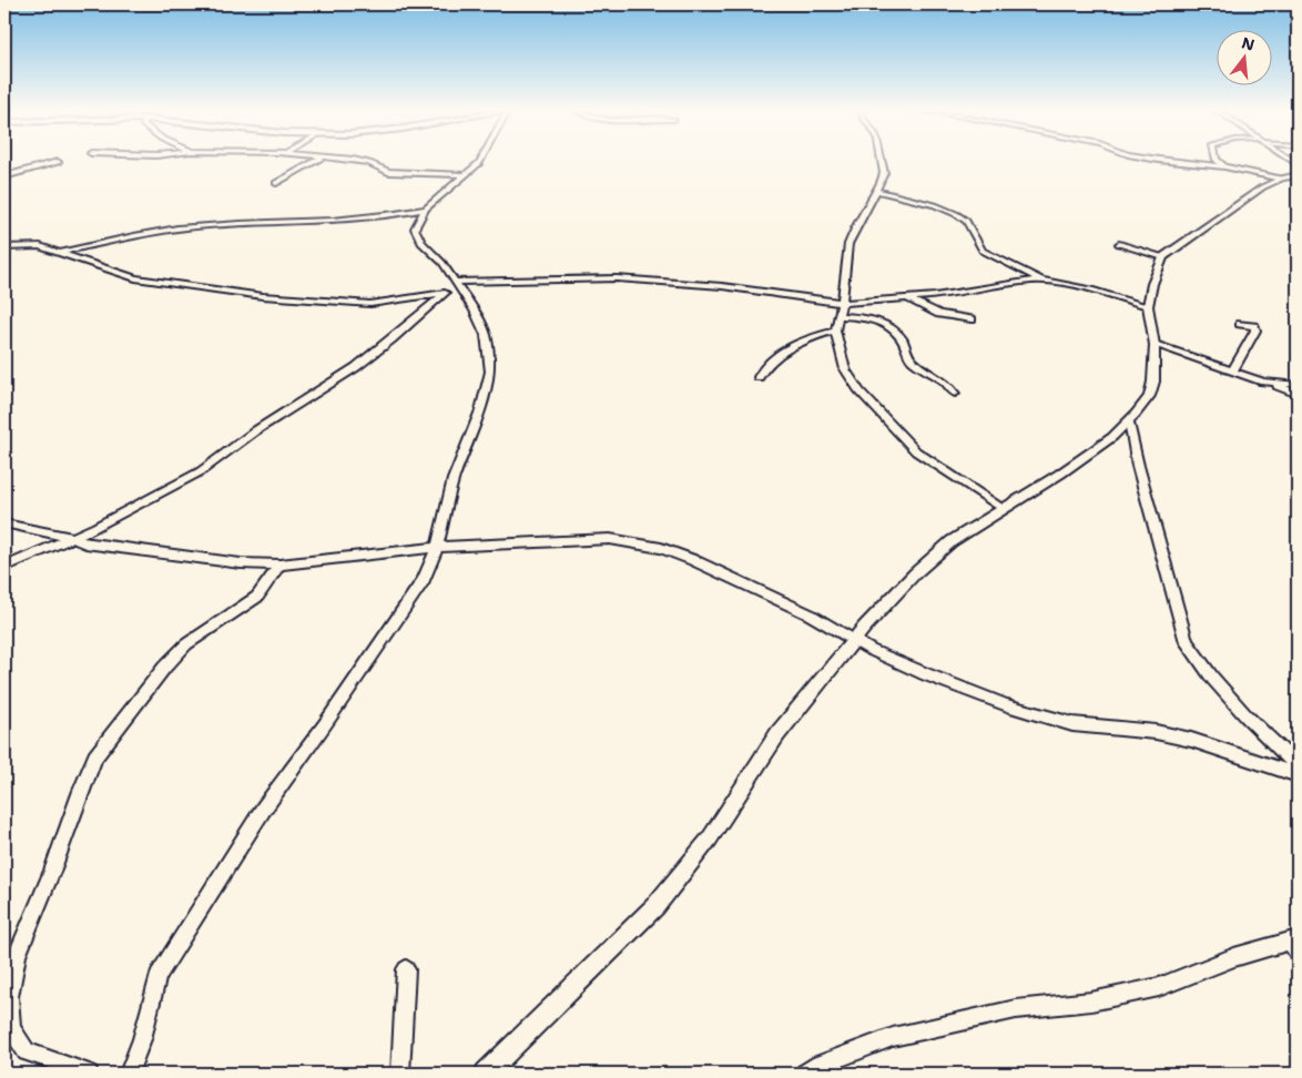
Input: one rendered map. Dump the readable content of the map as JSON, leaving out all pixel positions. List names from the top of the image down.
{
  "north": "top"
}
